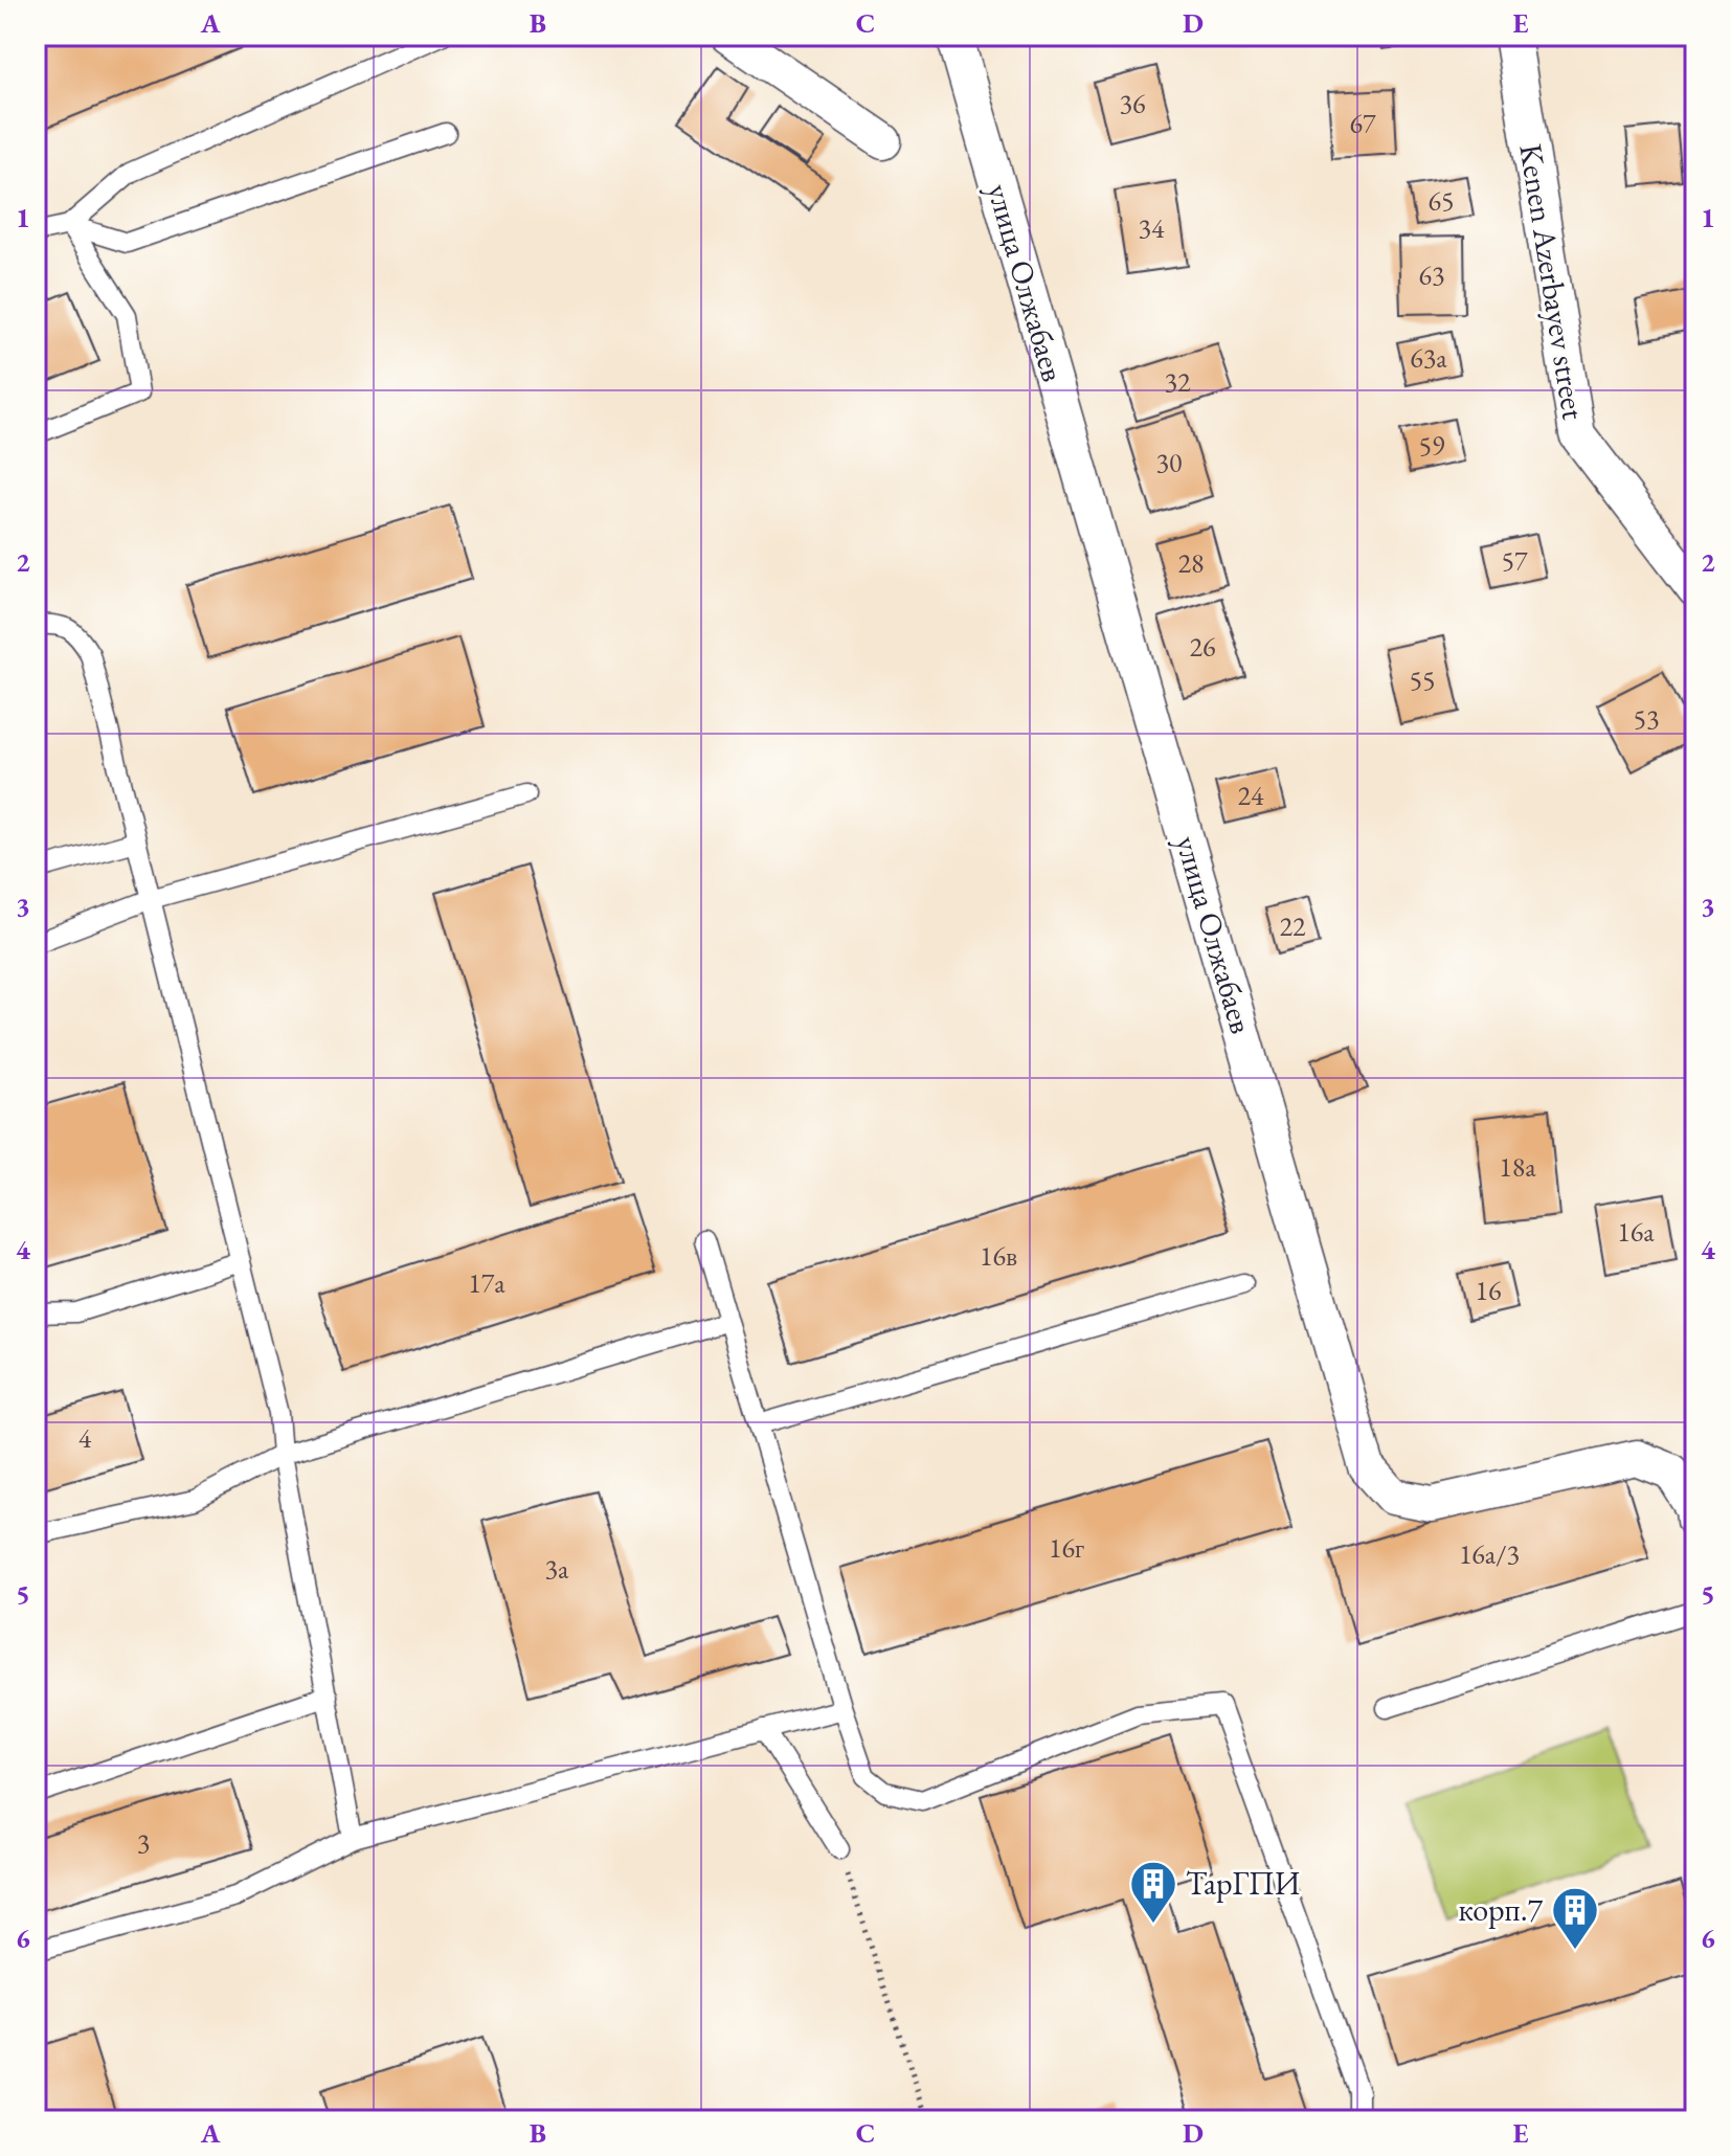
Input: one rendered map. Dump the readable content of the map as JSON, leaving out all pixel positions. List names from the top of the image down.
{
  "streets": {
    "street": ["Kenen Azerbayev street", "улица Олжабаев"]
  },
  "places": {
    "building": ["ТарГПИ", "корп.7"]
  },
  "house_numbers": [
    "36",
    "67",
    "65",
    "34",
    "63",
    "63а",
    "32",
    "59",
    "30",
    "57",
    "28",
    "26",
    "55",
    "53",
    "24",
    "22",
    "18а",
    "16а",
    "16в",
    "17а",
    "16",
    "4",
    "16г",
    "16а/3",
    "3а",
    "3"
  ],
  "grid": {
    "columns": [
      "A",
      "B",
      "C",
      "D",
      "E"
    ],
    "rows": [
      "1",
      "2",
      "3",
      "4",
      "5",
      "6"
    ]
  }
}
